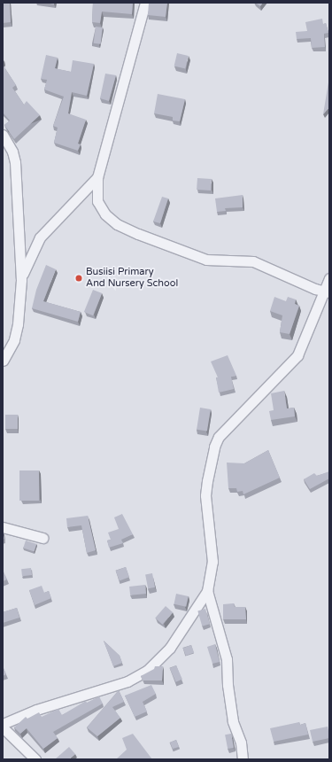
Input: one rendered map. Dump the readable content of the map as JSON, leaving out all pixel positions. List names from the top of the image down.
{
  "places": ["Busiisi Primary And Nursery School"]
}
